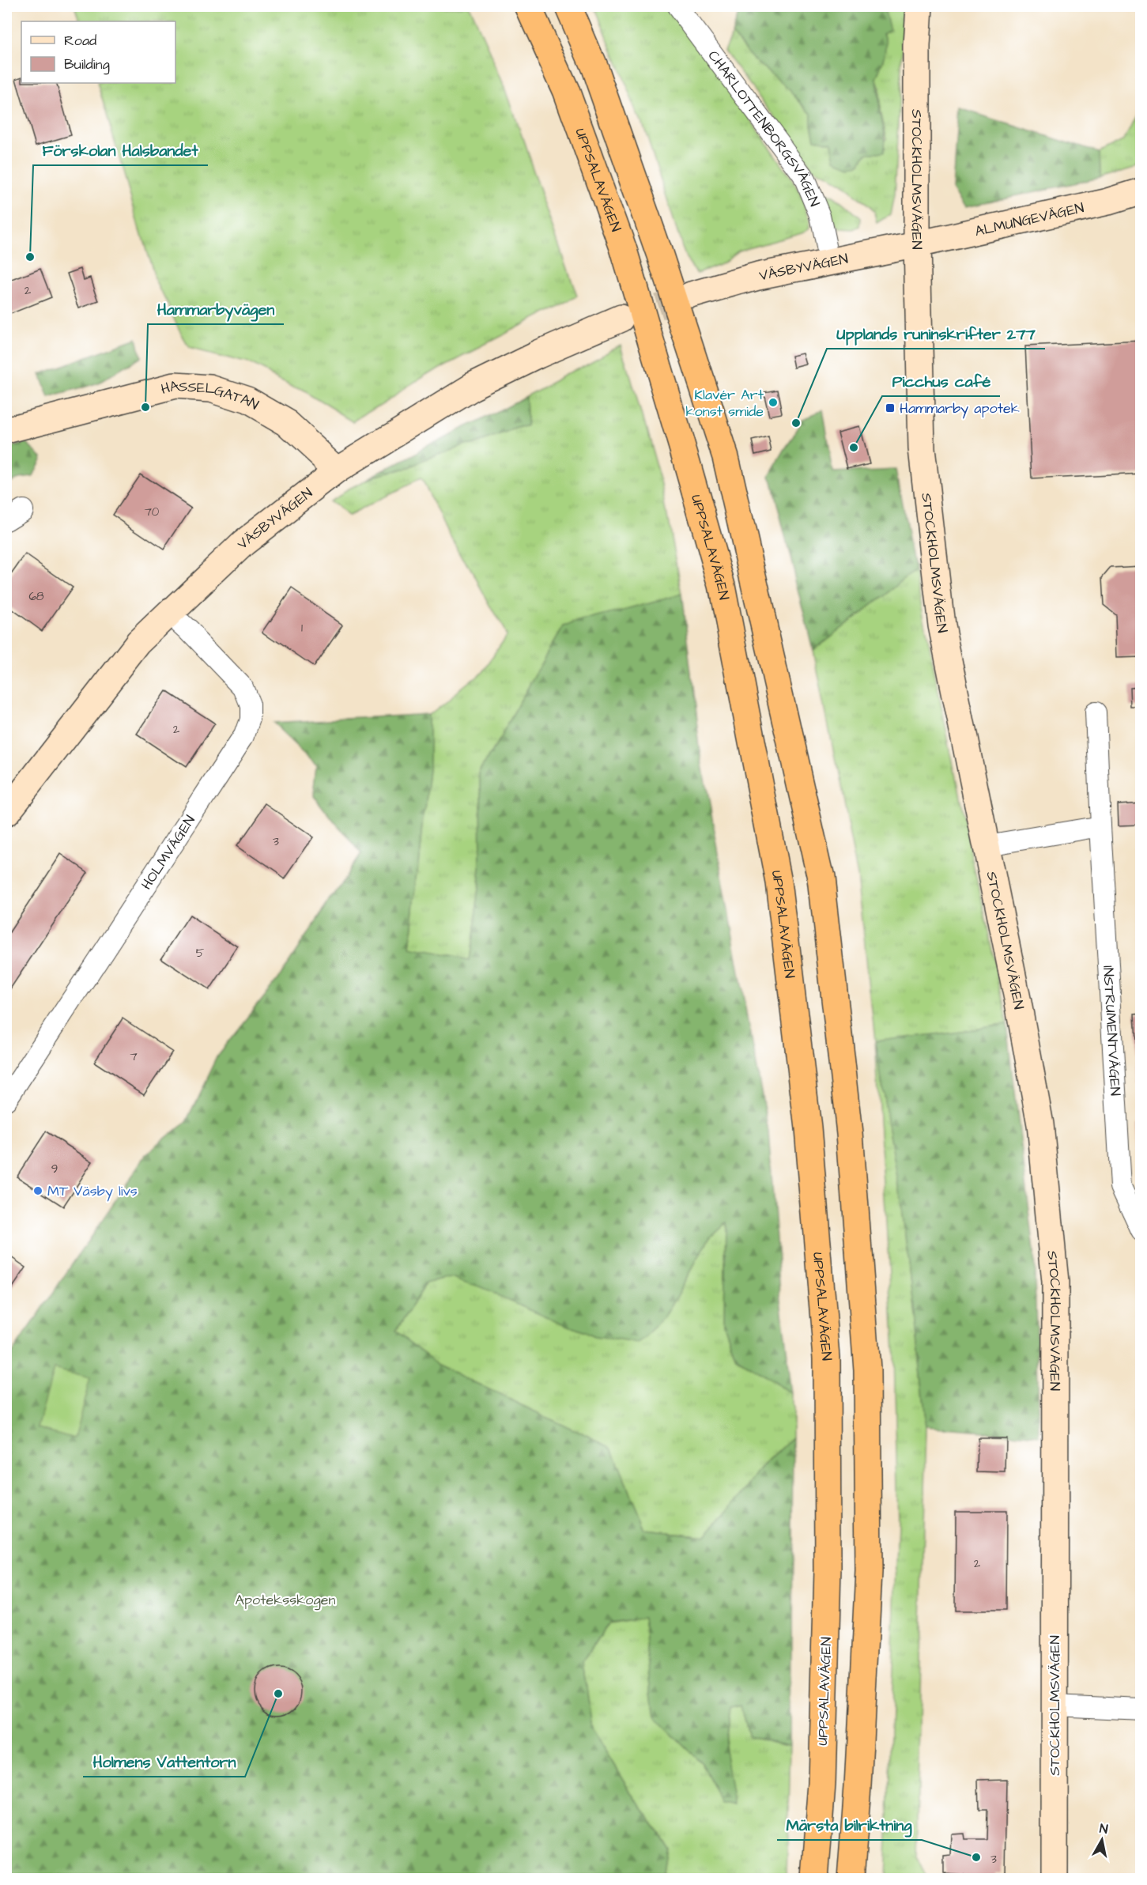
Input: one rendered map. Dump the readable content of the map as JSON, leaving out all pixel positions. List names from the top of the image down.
{
  "streets": {
    "highway": ["UPPSALAVÄGEN"],
    "street": [
      "CHARLOTTENBORGSVÄGEN",
      "STOCKHOLMSVÄGEN",
      "ALMUNGEVÄGEN",
      "VÄSBYVÄGEN",
      "HASSELGATAN",
      "HOLMVÄGEN",
      "INSTRUMENTVÄGEN"
    ]
  },
  "crossings": [
    ["CHARLOTTENBORGSVÄGEN", "VÄSBYVÄGEN"],
    ["STOCKHOLMSVÄGEN", "ALMUNGEVÄGEN"],
    ["STOCKHOLMSVÄGEN", "VÄSBYVÄGEN"],
    ["ALMUNGEVÄGEN", "VÄSBYVÄGEN"],
    ["VÄSBYVÄGEN", "HASSELGATAN"],
    ["VÄSBYVÄGEN", "HOLMVÄGEN"]
  ],
  "parks": ["Apoteksskogen"],
  "places": {
    "other": [
      "Förskolan Halsbandet",
      "Klavér Art konst smide",
      "Hammarbyvägen",
      "Upplands runinskrifter 277",
      "Picchus café",
      "MT Väsby livs",
      "Holmens Vattentorn",
      "Märsta bilriktning"
    ],
    "transit": ["Hammarby apotek"]
  },
  "house_numbers": [
    "2",
    "70",
    "68",
    "1",
    "2",
    "3",
    "5",
    "7",
    "9",
    "2",
    "3"
  ],
  "legend": ["Road", "Building"],
  "north": "top"
}
